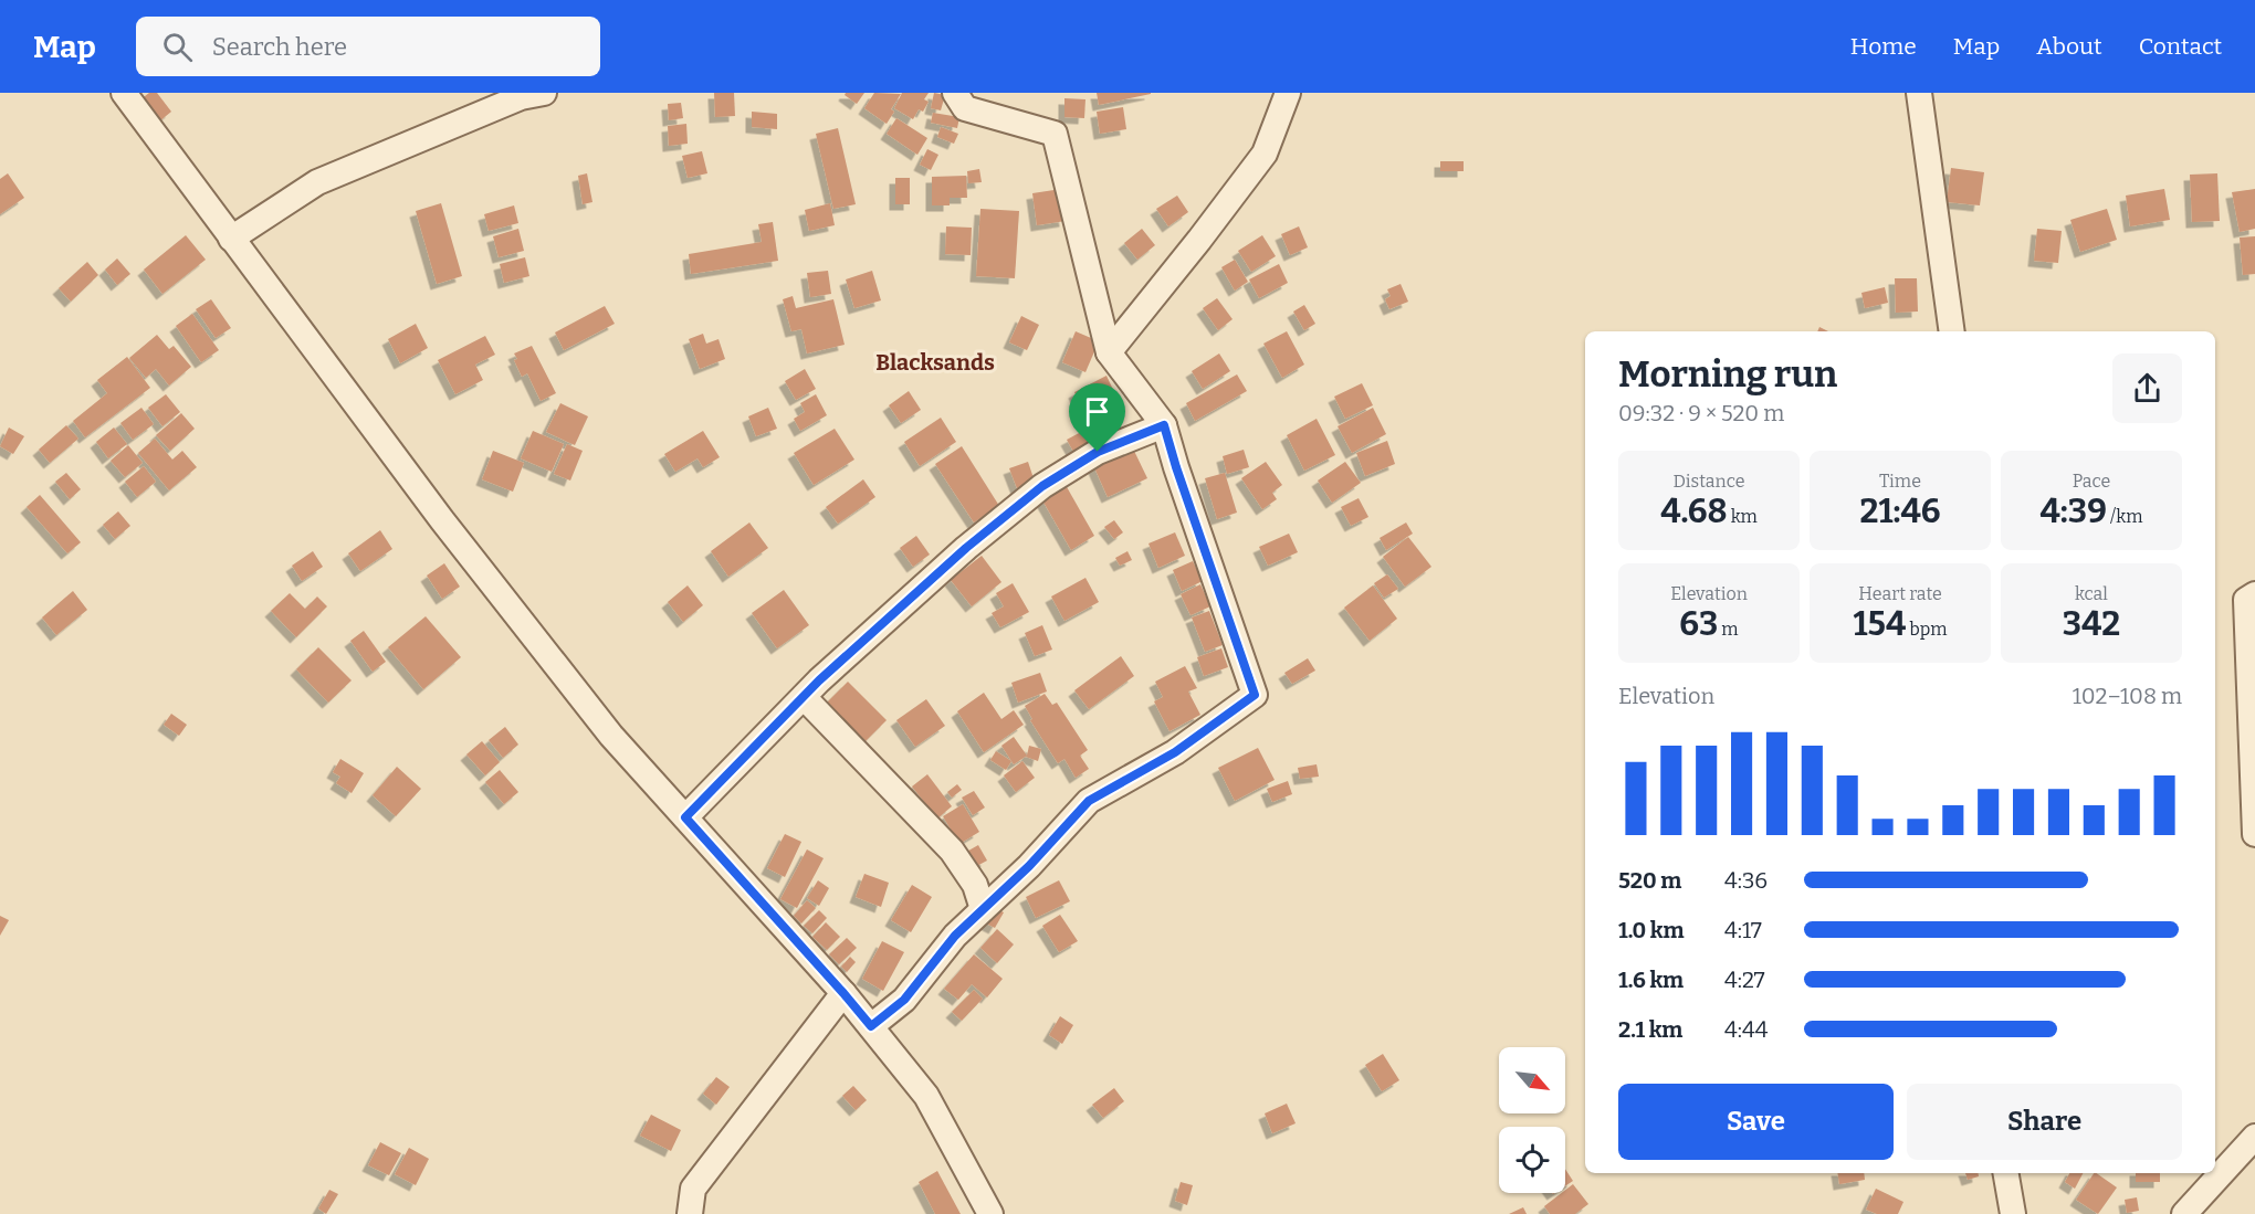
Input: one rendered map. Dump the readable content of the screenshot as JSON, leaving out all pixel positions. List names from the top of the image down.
{
  "districts": ["Blacksands"],
  "north": "bottom right",
  "page": {
    "header": "Map",
    "search": "Search here",
    "nav": [
      "Home",
      "Map",
      "About",
      "Contact"
    ],
    "heading": ["Morning run", "09:32 · 9 × 520 m"],
    "stats": [
      ["Distance", "4.68 km"],
      ["Time", "21:46"],
      ["Pace", "4:39 /km"],
      ["Elevation", "63 m"],
      ["Heart rate", "154 bpm"],
      ["kcal", "342"]
    ],
    "chart": ["Elevation", "102–108 m"],
    "list": [
      {
        "name": "520 m",
        "note": "4:36"
      },
      {
        "name": "1.0 km",
        "note": "4:17"
      },
      {
        "name": "1.6 km",
        "note": "4:27"
      },
      {
        "name": "2.1 km",
        "note": "4:44"
      }
    ],
    "buttons": ["Save", "Share"]
  }
}
